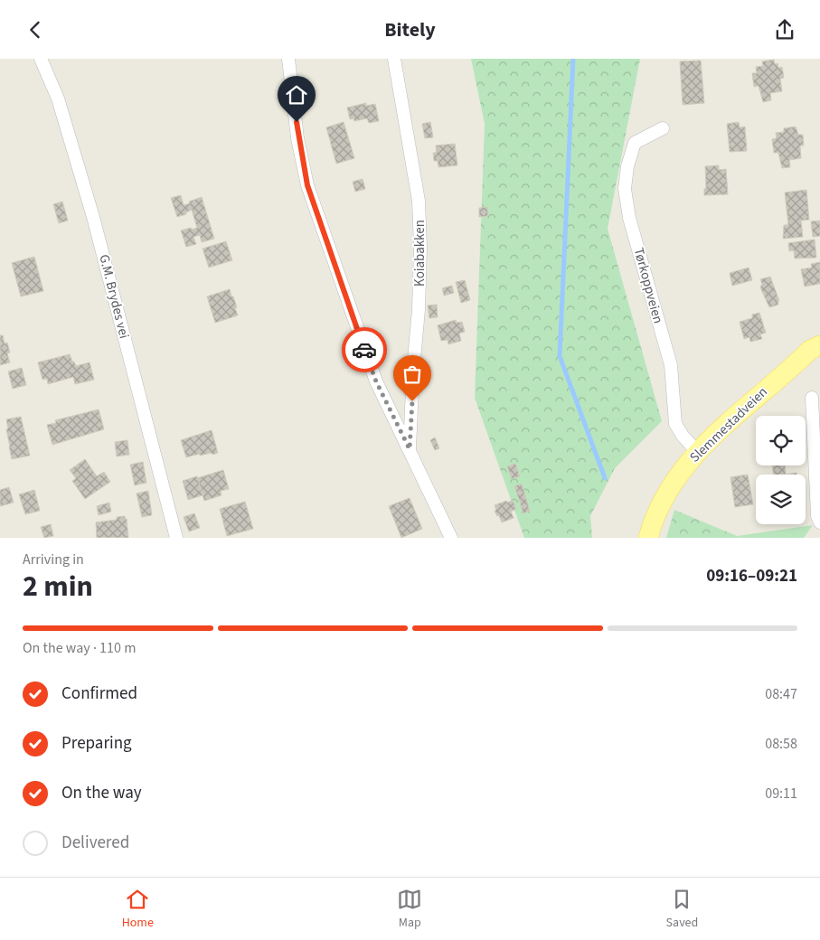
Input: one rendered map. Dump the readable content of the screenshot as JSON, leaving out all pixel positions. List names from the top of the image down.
{
  "streets": {
    "main road": ["Slemmestadveien"],
    "street": ["Koiabakken", "Tørkoppveien", "G.M. Brydes vei"]
  },
  "crossings": [
    ["Tørkoppveien", "Slemmestadveien"]
  ],
  "page": {
    "header": "Bitely",
    "heading": ["2 min", "Arriving in", "09:16–09:21"],
    "bar": "On the way · 110 m",
    "list": [
      ["Confirmed", "08:47"],
      ["Preparing", "08:58"],
      ["On the way", "09:11"],
      "Delivered"
    ],
    "tabs": ["Home", "Map", "Saved"]
  }
}
